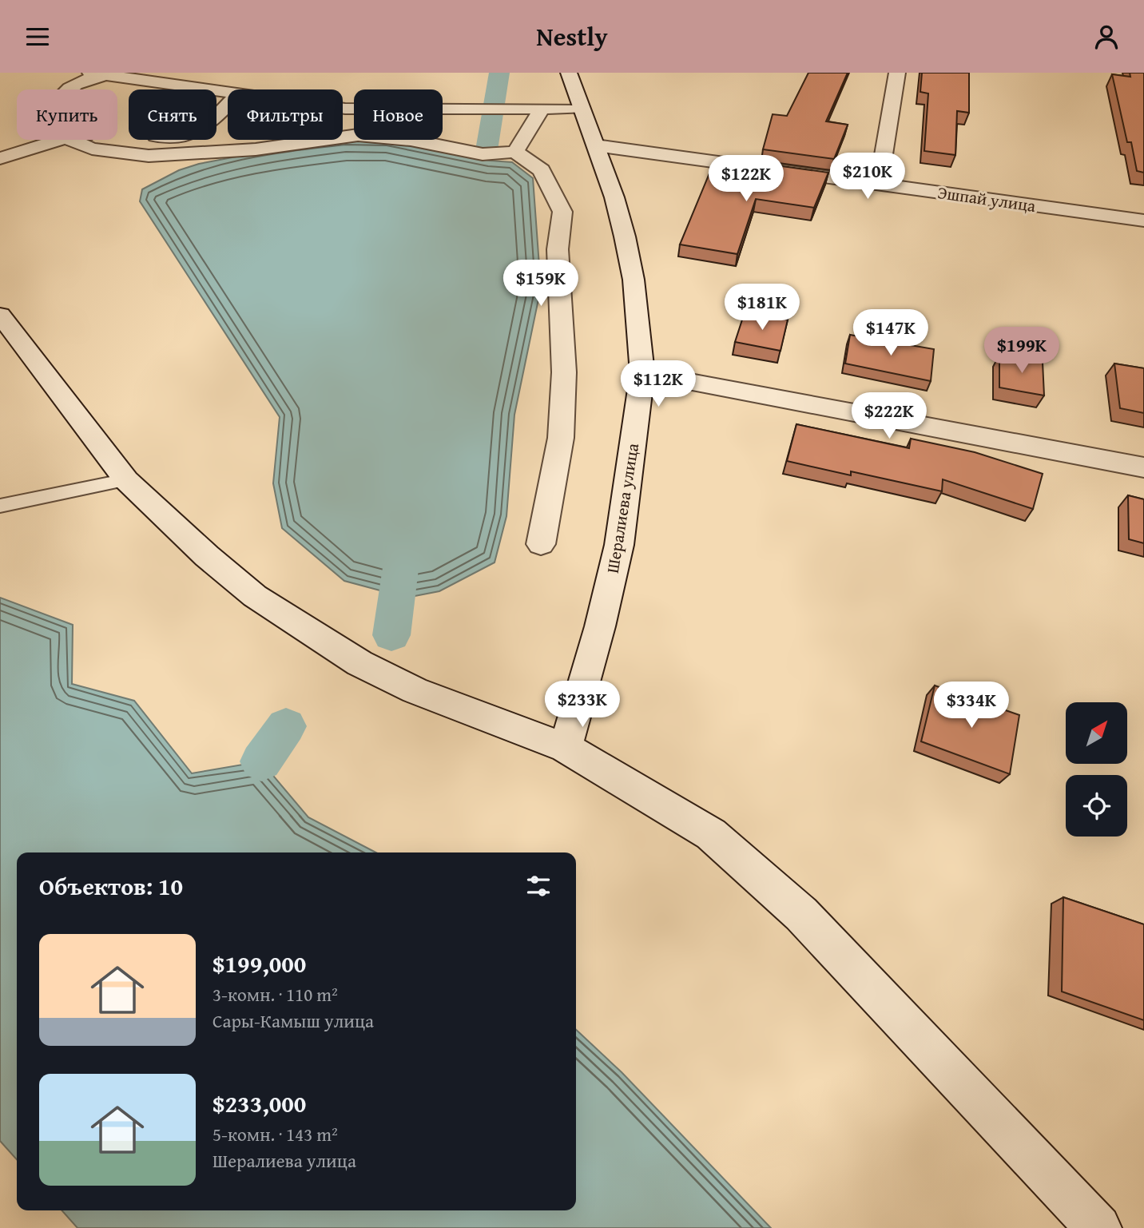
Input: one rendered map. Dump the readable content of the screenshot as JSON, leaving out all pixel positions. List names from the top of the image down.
{
  "streets": {
    "street": ["Эшпай улица", "Шералиева улица"]
  },
  "crossings": [
    ["Эшпай улица", "Шералиева улица"]
  ],
  "north": "top right",
  "page": {
    "header": "Nestly",
    "chip": [
      "Купить",
      "Снять",
      "Фильтры",
      "Новое"
    ],
    "price": [
      "$210K",
      "$122K",
      "$159K",
      "$181K",
      "$147K",
      "$199K",
      "$112K",
      "$222K",
      "$233K",
      "$334K"
    ],
    "heading": "Объектов: 10",
    "list": [
      {
        "name": "$199,000",
        "note": "3-комн. · 110 m² · Сары-Камыш улица"
      },
      {
        "name": "$233,000",
        "note": "5-комн. · 143 m² · Шералиева улица"
      }
    ]
  }
}
